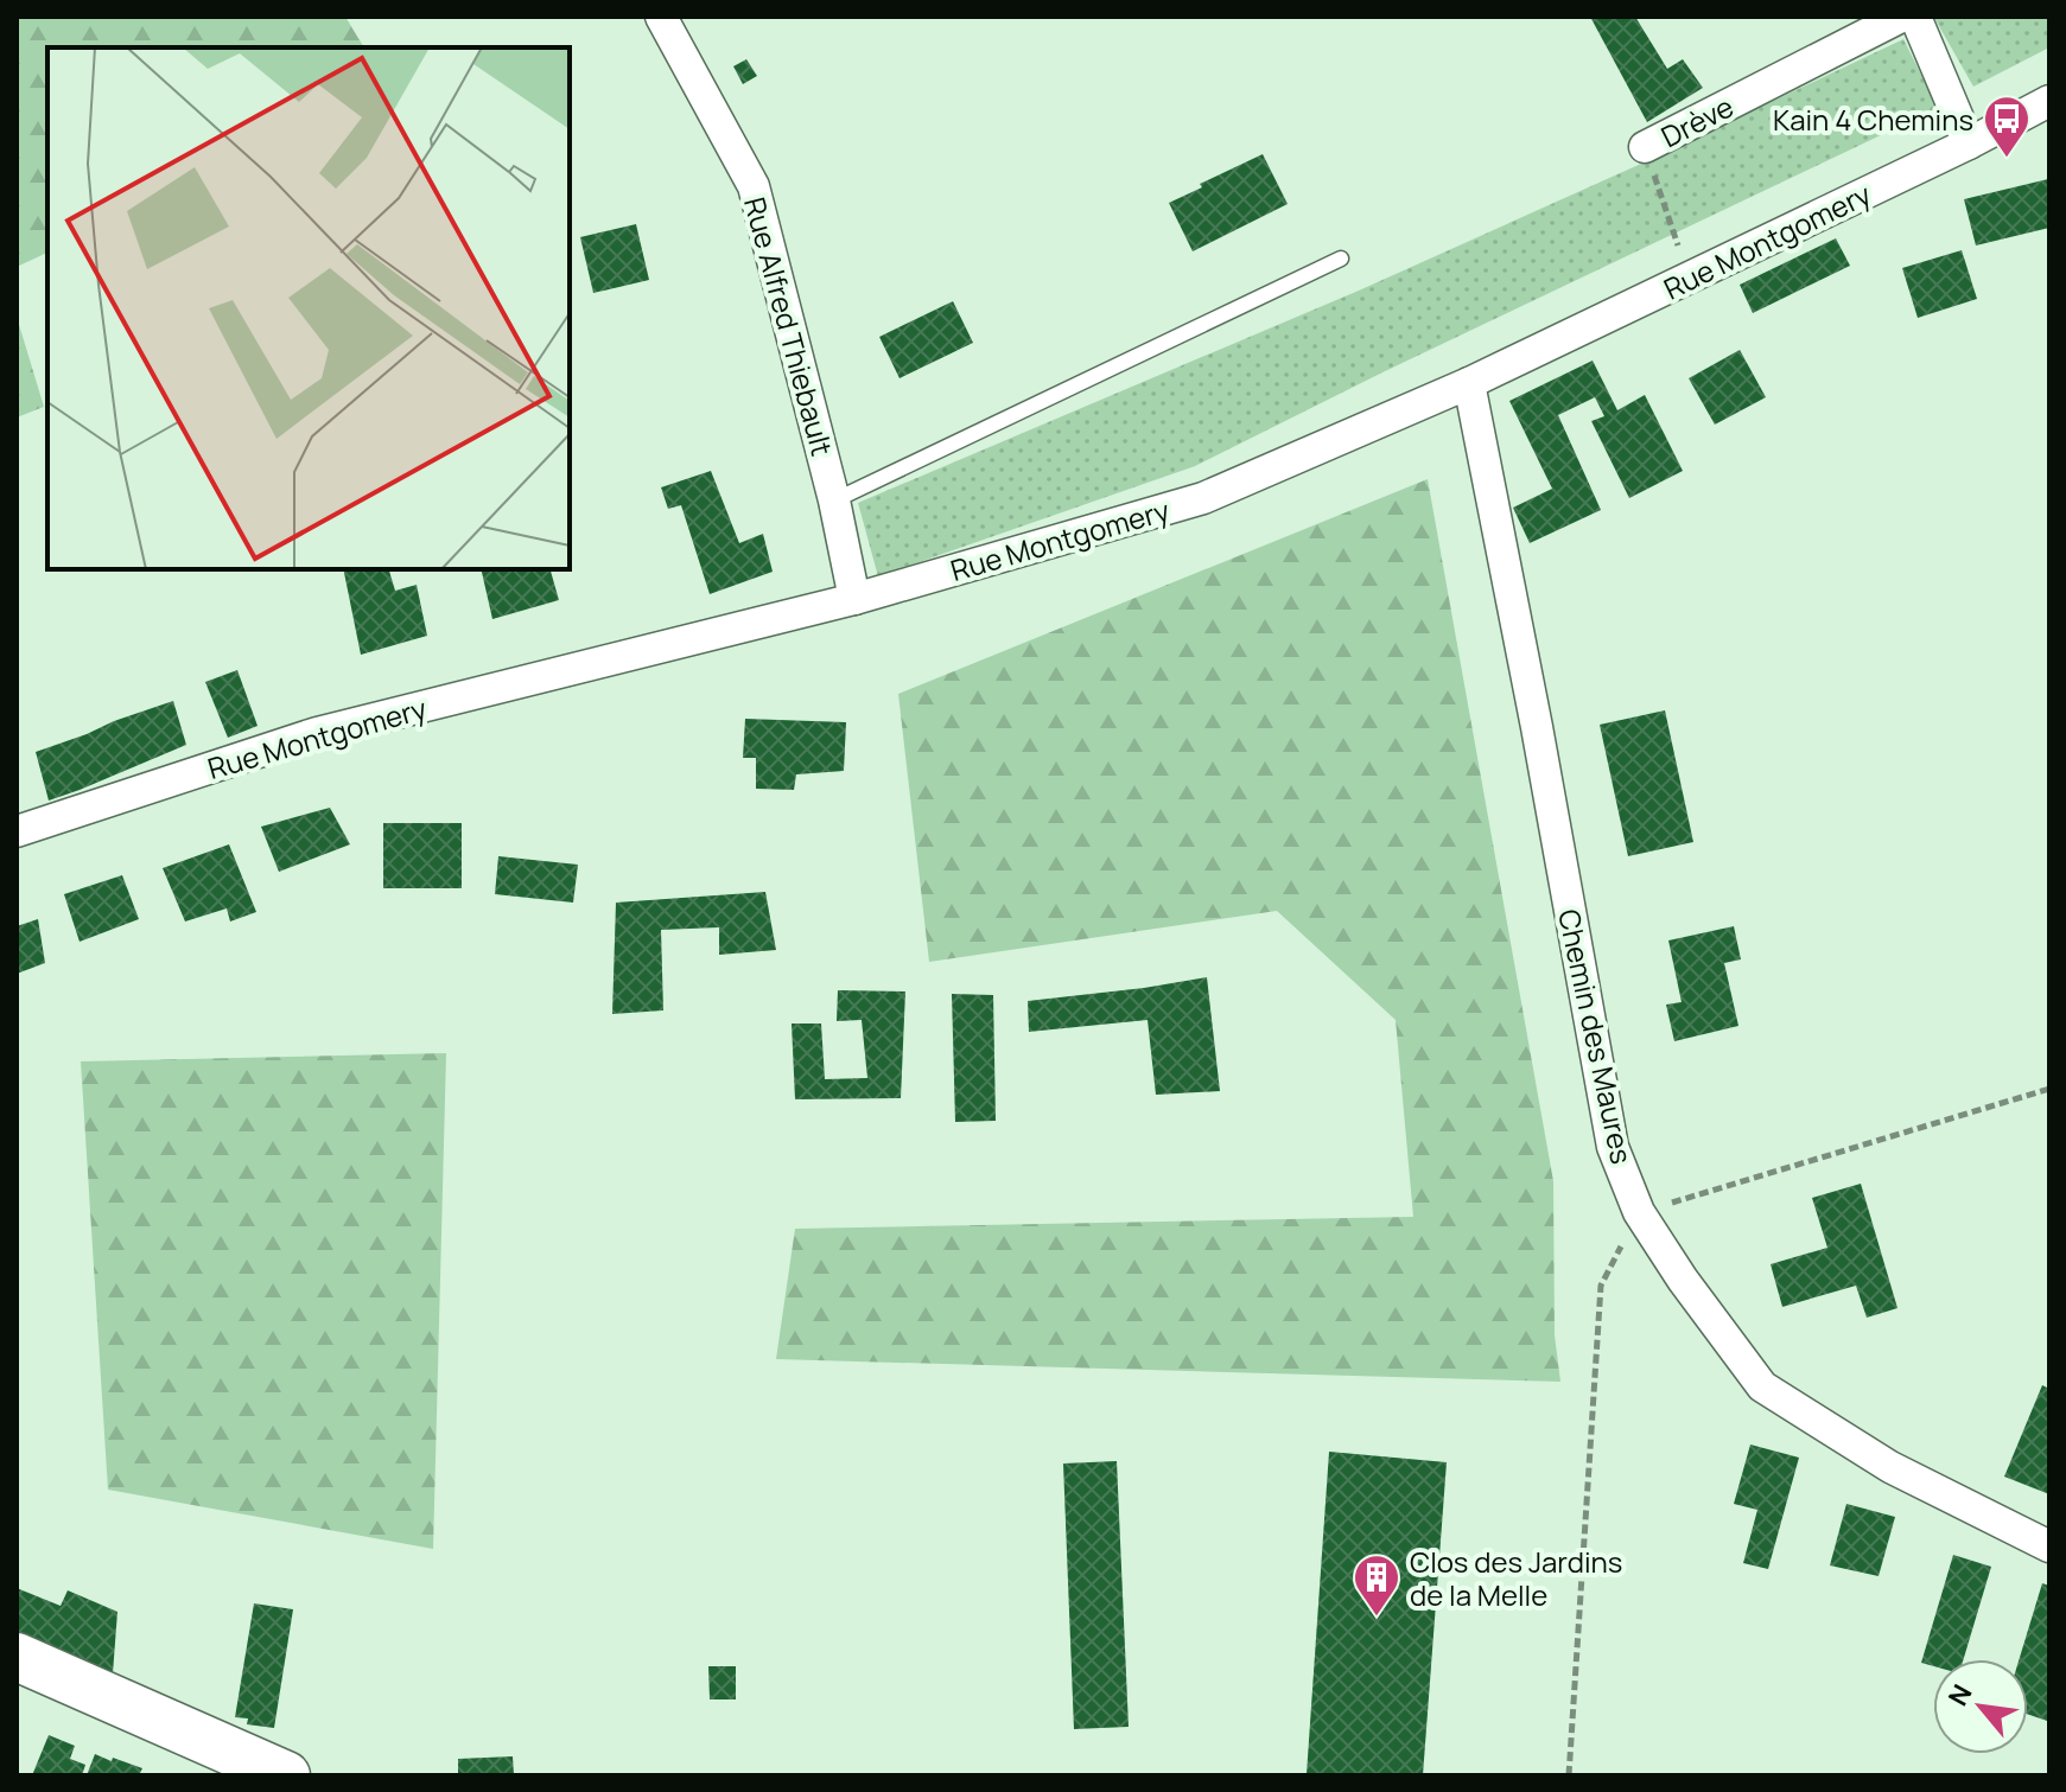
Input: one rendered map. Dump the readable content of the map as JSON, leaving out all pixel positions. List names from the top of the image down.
{
  "streets": {
    "street": [
      "Drève",
      "Rue Montgomery",
      "Rue Alfred Thiebault",
      "Chemin des Maures"
    ]
  },
  "crossings": [
    ["Rue Montgomery", "Rue Alfred Thiebault"],
    ["Rue Montgomery", "Chemin des Maures"]
  ],
  "places": {
    "bus stop": ["Kain 4 Chemins"],
    "building": ["Clos des Jardins de la Melle"]
  },
  "north": "top left"
}
